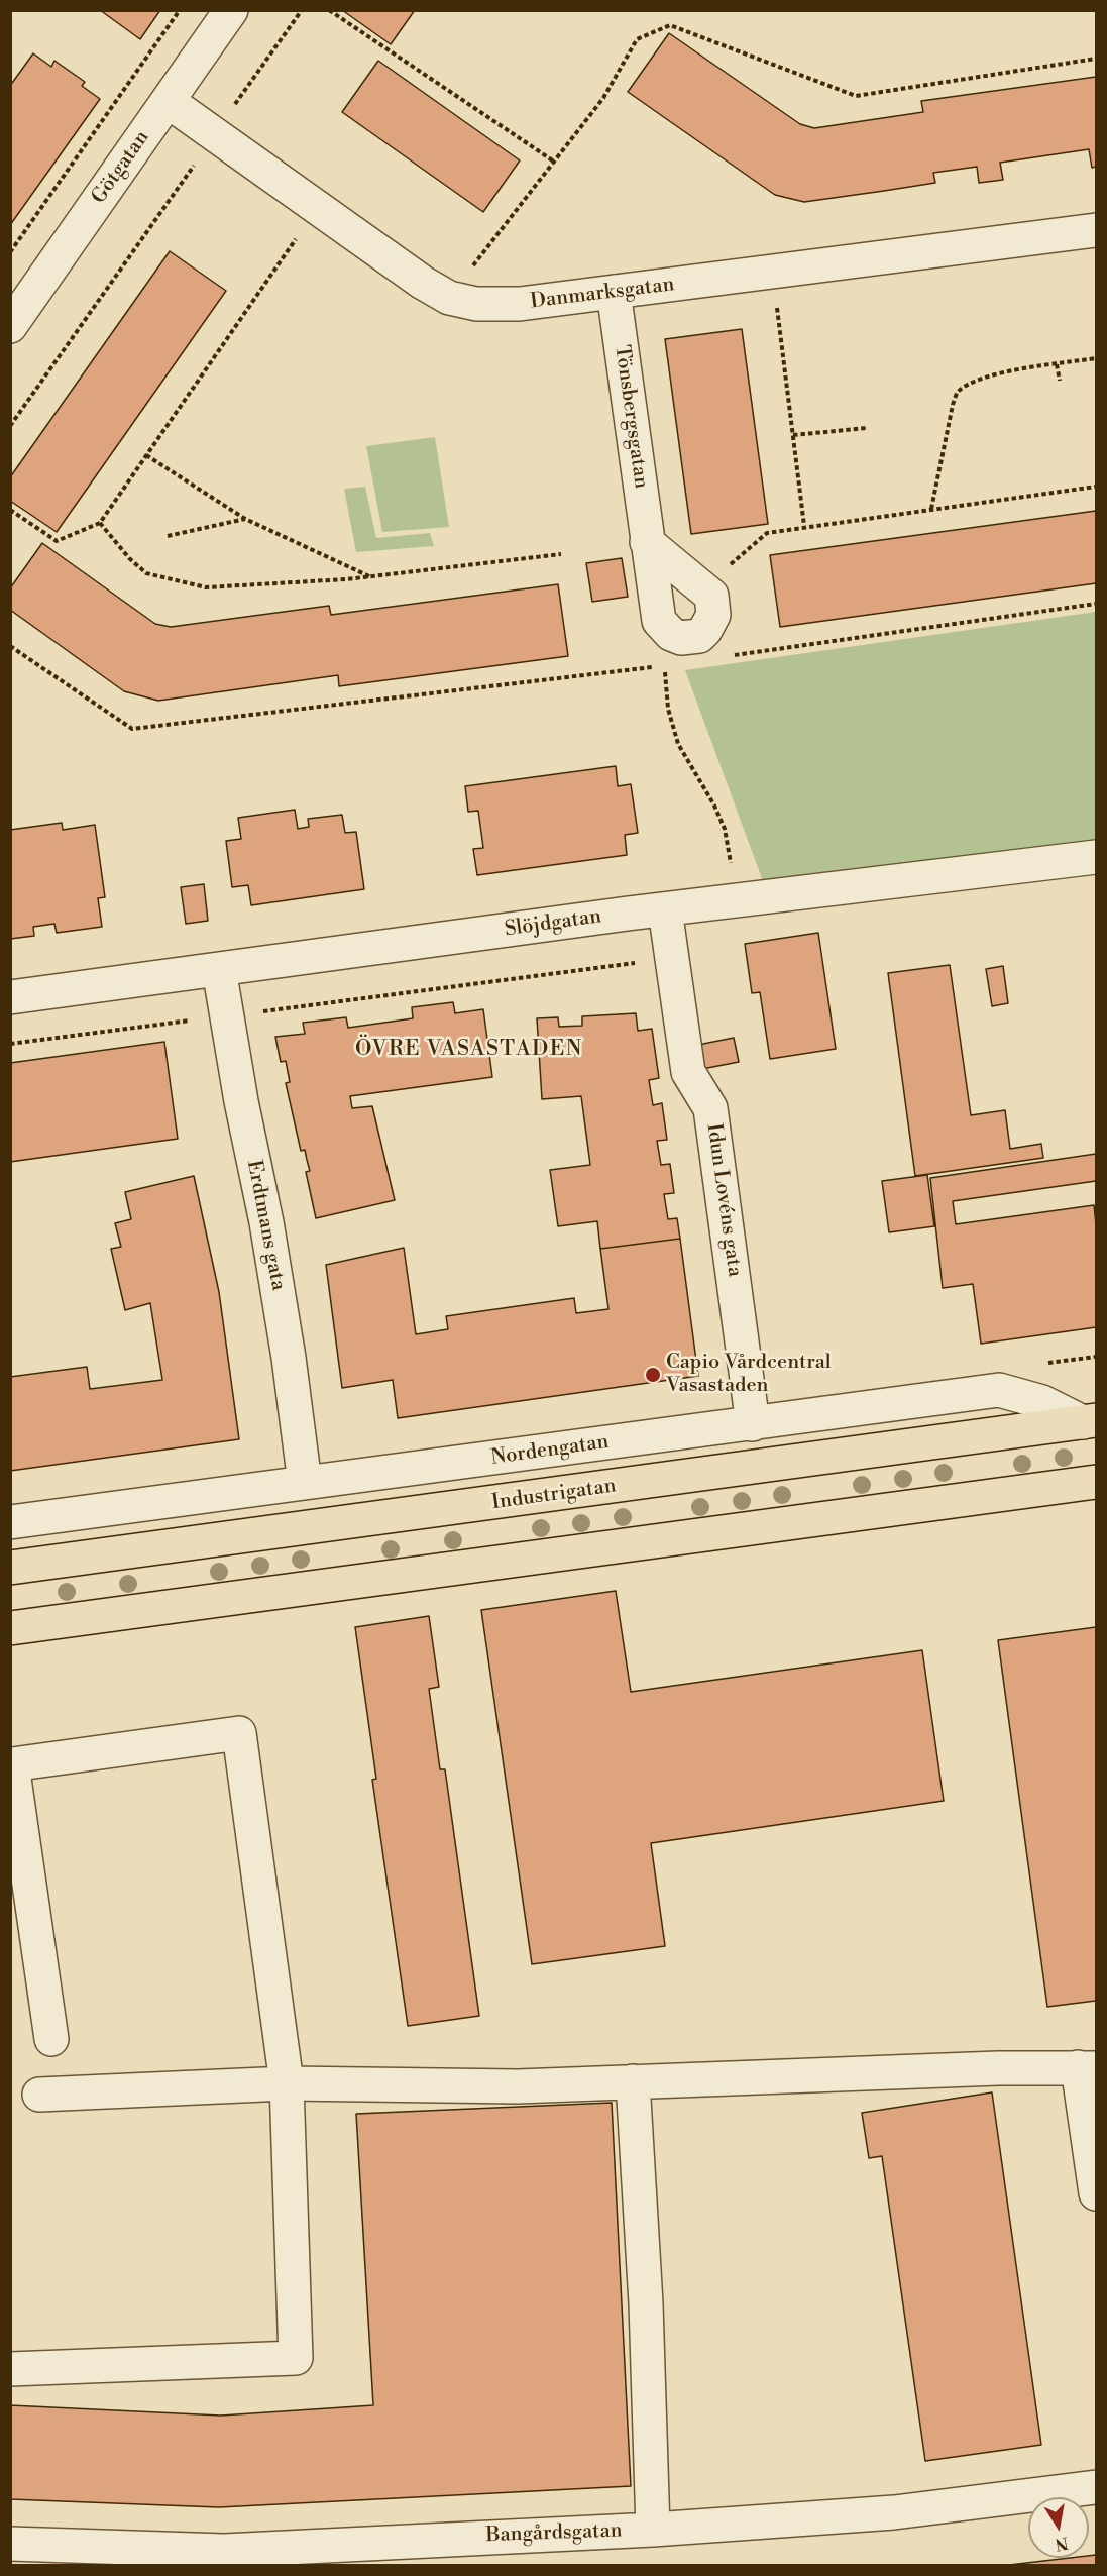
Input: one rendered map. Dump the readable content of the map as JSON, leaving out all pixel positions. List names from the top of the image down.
{
  "streets": {
    "main road": ["Industrigatan"],
    "street": [
      "Götgatan",
      "Danmarksgatan",
      "Tönsbergsgatan",
      "Slöjdgatan",
      "Idun Lovéns gata",
      "Erdtmans gata",
      "Nordengatan",
      "Bangårdsgatan"
    ]
  },
  "crossings": [
    ["Götgatan", "Danmarksgatan"],
    ["Danmarksgatan", "Tönsbergsgatan"],
    ["Slöjdgatan", "Idun Lovéns gata"],
    ["Slöjdgatan", "Erdtmans gata"],
    ["Idun Lovéns gata", "Nordengatan"],
    ["Erdtmans gata", "Nordengatan"],
    ["Nordengatan", "Industrigatan"]
  ],
  "districts": ["ÖVRE VASASTADEN"],
  "places": ["Capio Vårdcentral Vasastaden"],
  "north": "bottom"
}
